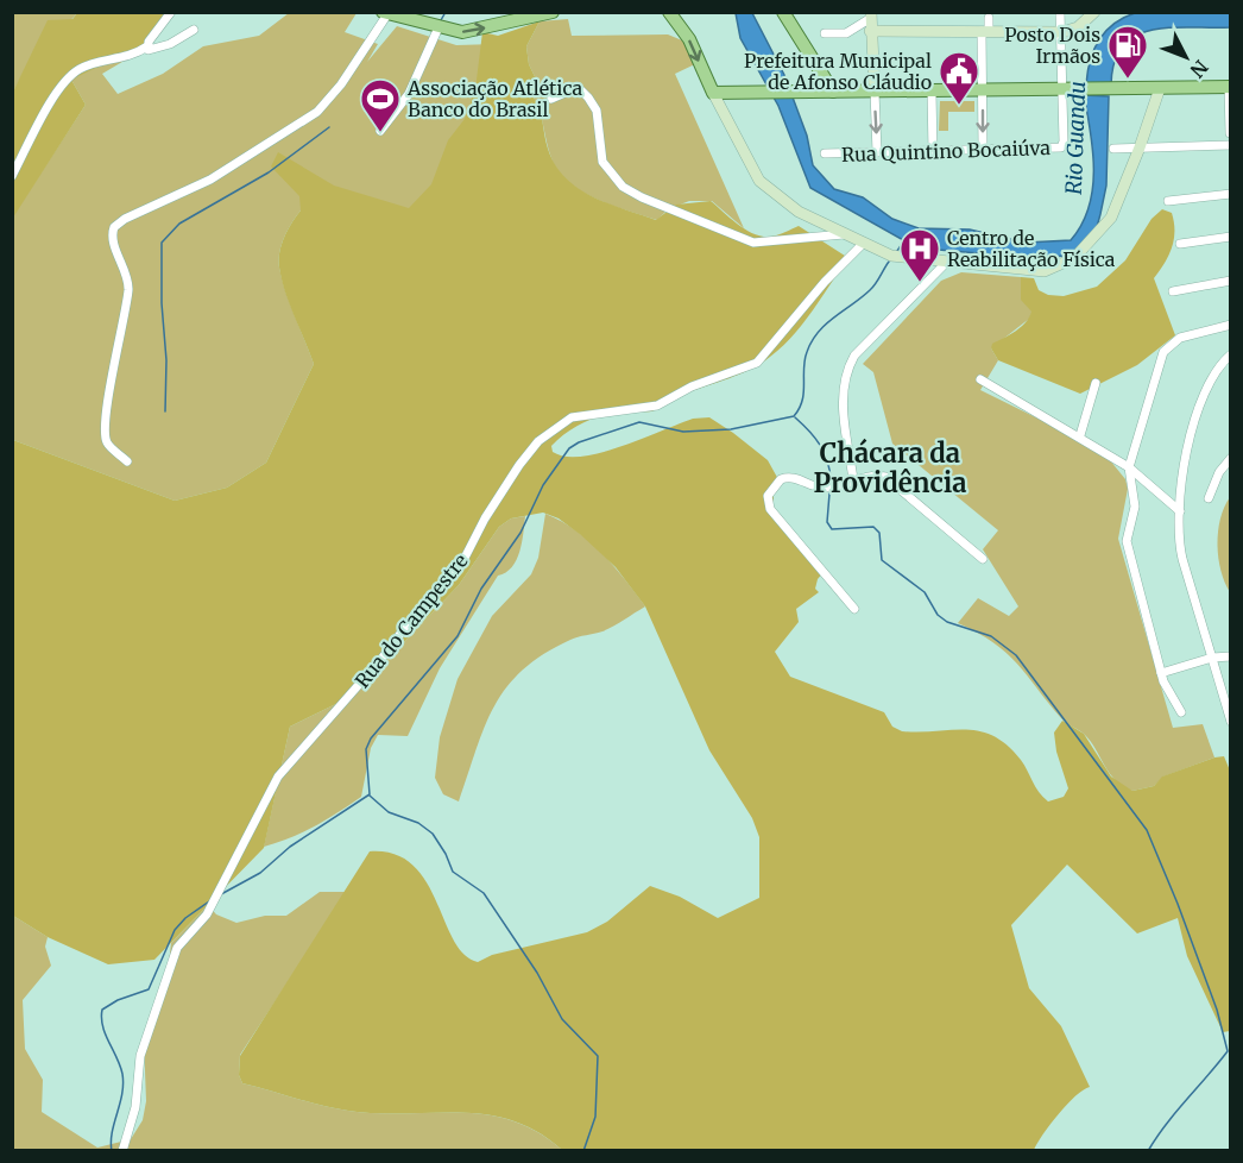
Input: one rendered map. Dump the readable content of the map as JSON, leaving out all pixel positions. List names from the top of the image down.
{
  "streets": {
    "street": ["Rua Quintino Bocaiúva", "Rua do Campestre"]
  },
  "districts": ["Chácara da Providência"],
  "water": ["Rio Guandu"],
  "places": {
    "fuel station": ["Posto Dois Irmãos"],
    "public building": ["Prefeitura Municipal de Afonso Cláudio"],
    "sports": ["Associação Atlética Banco do Brasil"],
    "hospital": ["Centro de Reabilitação Física"]
  },
  "north": "bottom right"
}
